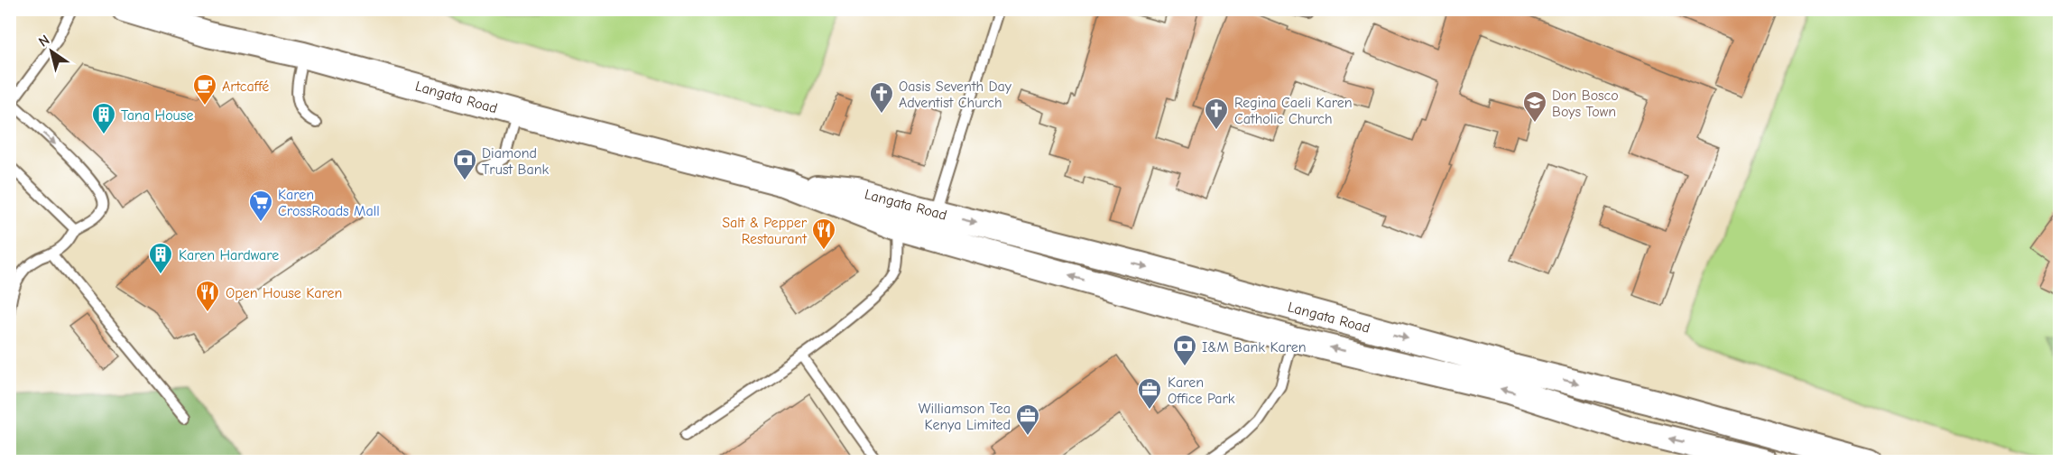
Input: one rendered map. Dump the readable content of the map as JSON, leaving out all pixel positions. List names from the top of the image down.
{
  "streets": {
    "main road": ["Langata Road"]
  },
  "places": {
    "cafe": ["Artcaffé"],
    "church": ["Oasis Seventh Day Adventist Church", "Regina Caeli Karen Catholic Church"],
    "school or university": ["Don Bosco Boys Town"],
    "building": ["Tana House", "Karen Hardware"],
    "bank": ["Diamond Trust Bank", "I&M Bank Karen"],
    "supermarket": ["Karen CrossRoads Mall"],
    "restaurant": ["Salt & Pepper Restaurant", "Open House Karen"],
    "office": ["Karen Office Park", "Williamson Tea Kenya Limited"]
  },
  "north": "top left"
}
